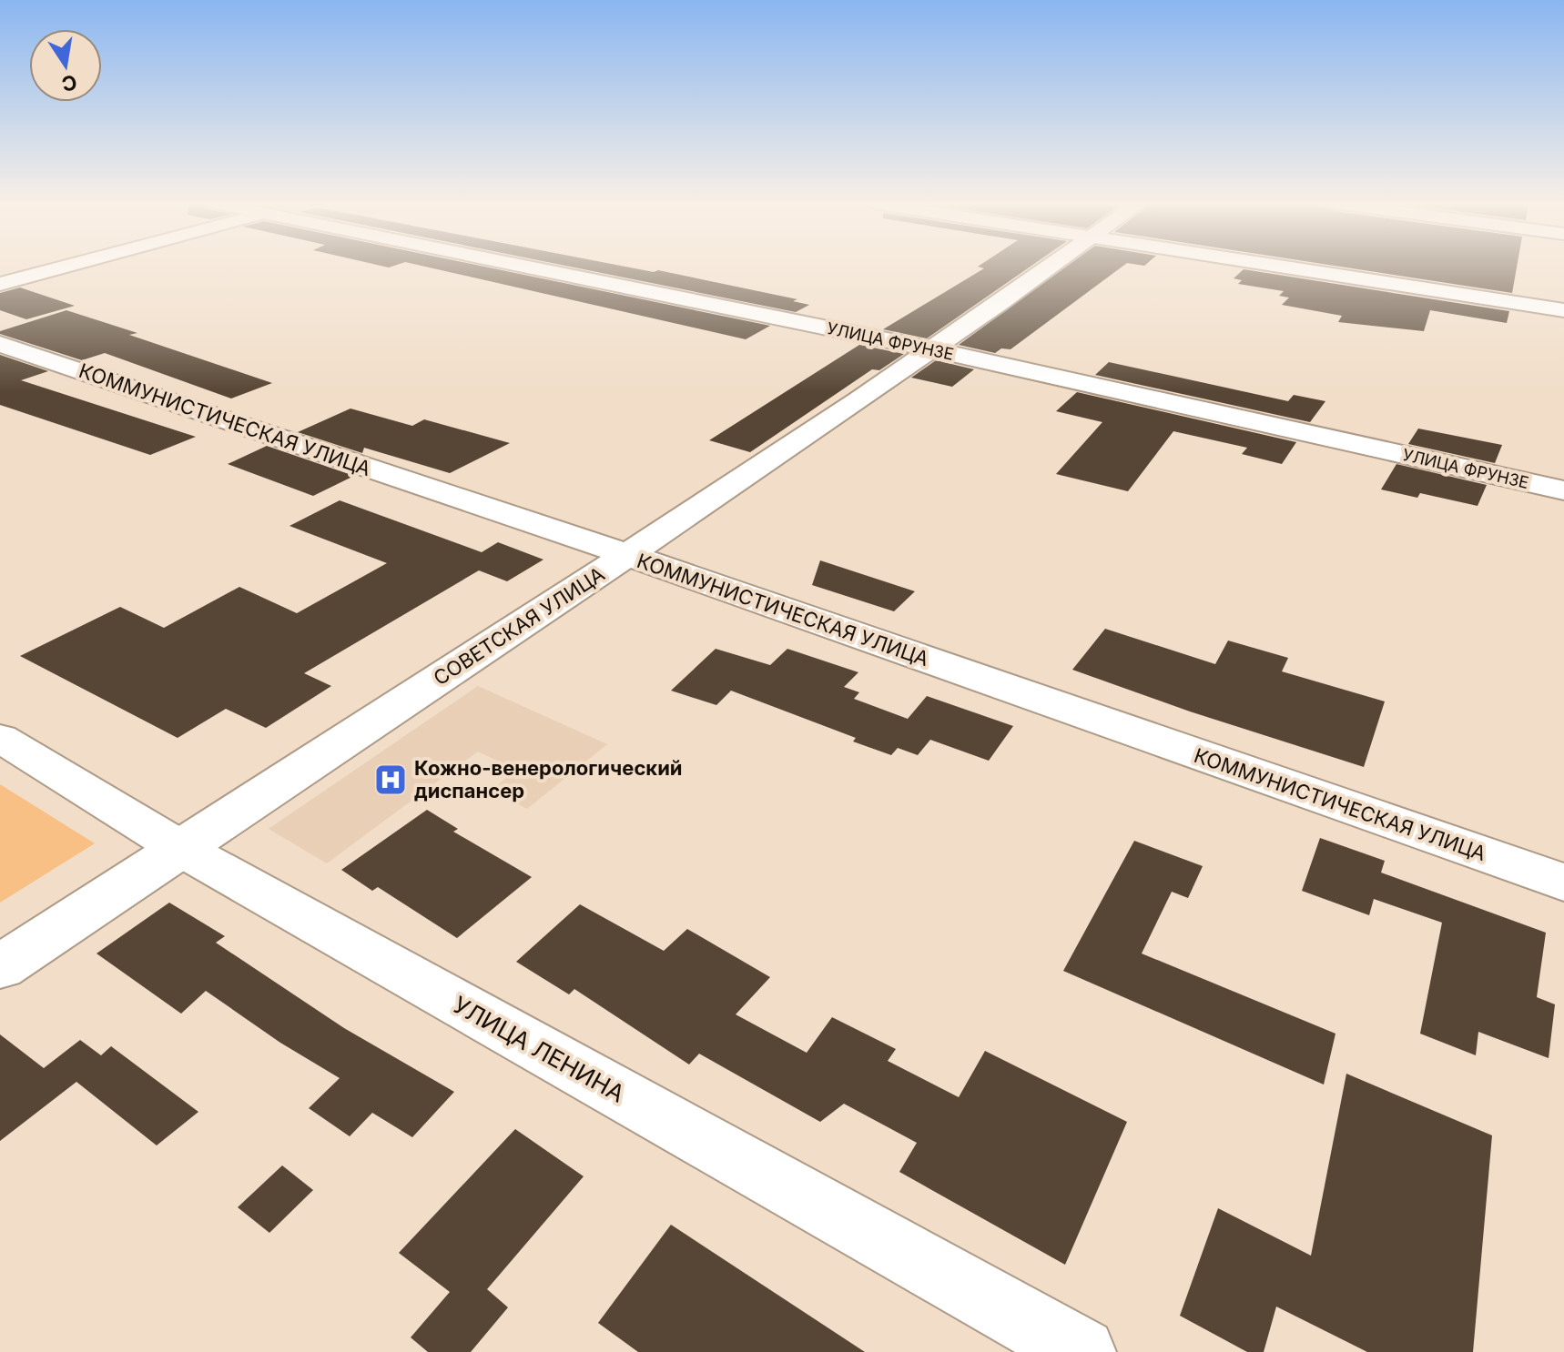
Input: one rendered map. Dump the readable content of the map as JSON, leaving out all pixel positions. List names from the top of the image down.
{
  "streets": {
    "street": [
      "УЛИЦА ФРУНЗЕ",
      "КОММУНИСТИЧЕСКАЯ УЛИЦА",
      "СОВЕТСКАЯ УЛИЦА",
      "УЛИЦА ЛЕНИНА"
    ]
  },
  "crossings": [
    ["УЛИЦА ФРУНЗЕ", "СОВЕТСКАЯ УЛИЦА"],
    ["КОММУНИСТИЧЕСКАЯ УЛИЦА", "СОВЕТСКАЯ УЛИЦА"],
    ["СОВЕТСКАЯ УЛИЦА", "УЛИЦА ЛЕНИНА"]
  ],
  "places": {
    "hospital": ["Кожно-венерологический диспансер"]
  },
  "north": "bottom"
}
